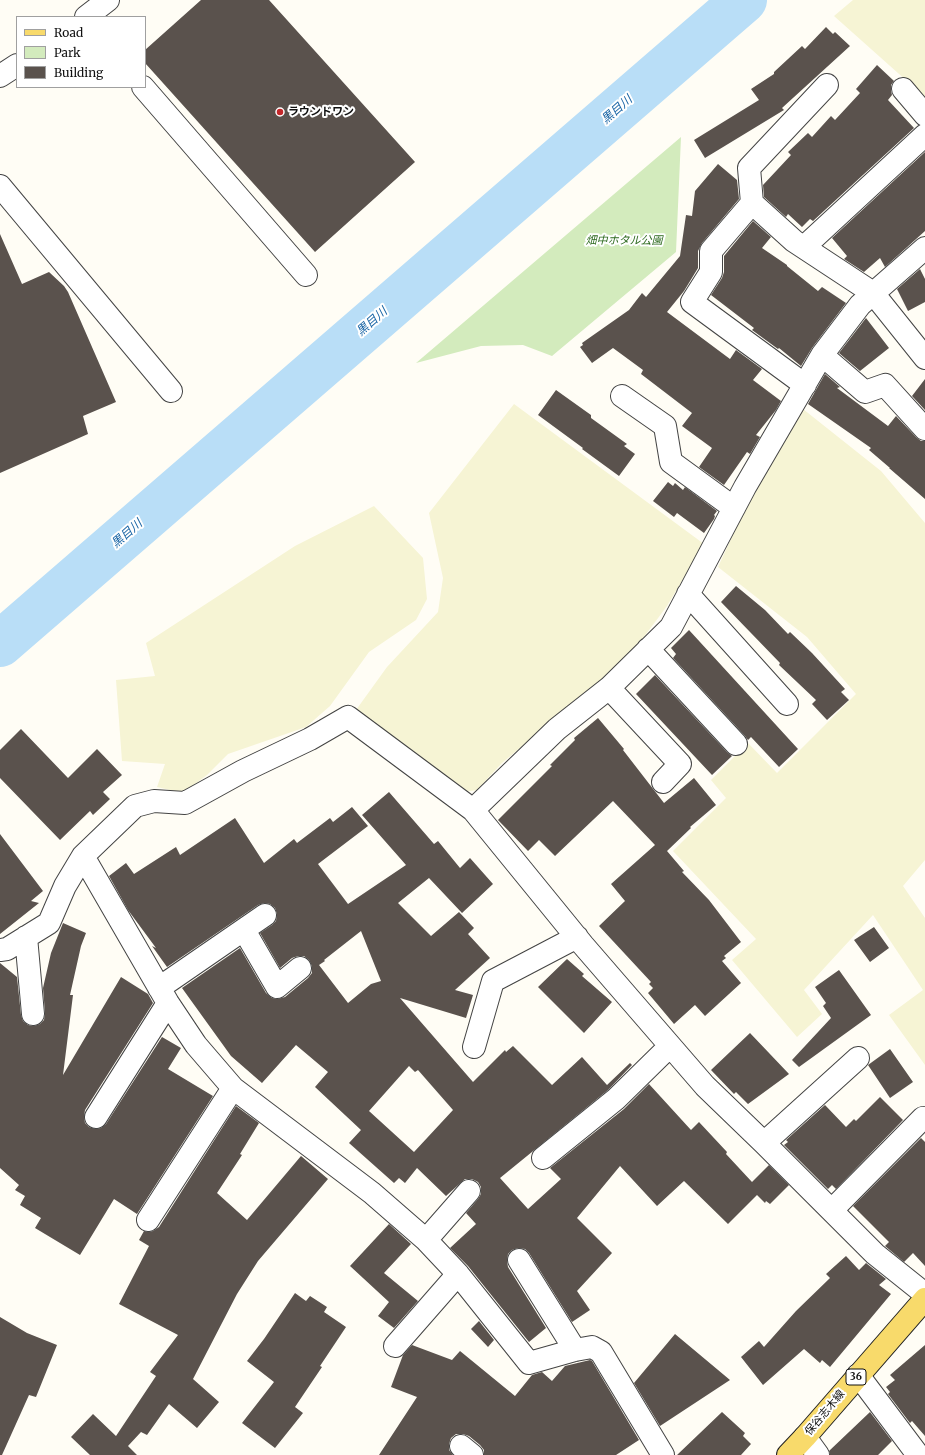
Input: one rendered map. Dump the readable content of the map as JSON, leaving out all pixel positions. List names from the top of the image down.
{
  "streets": {
    "main road": ["36", "保谷志木線"]
  },
  "water": ["黒目川"],
  "parks": ["畑中ホタル公園"],
  "places": ["ラウンドワン"],
  "legend": ["Road", "Park", "Building"]
}
